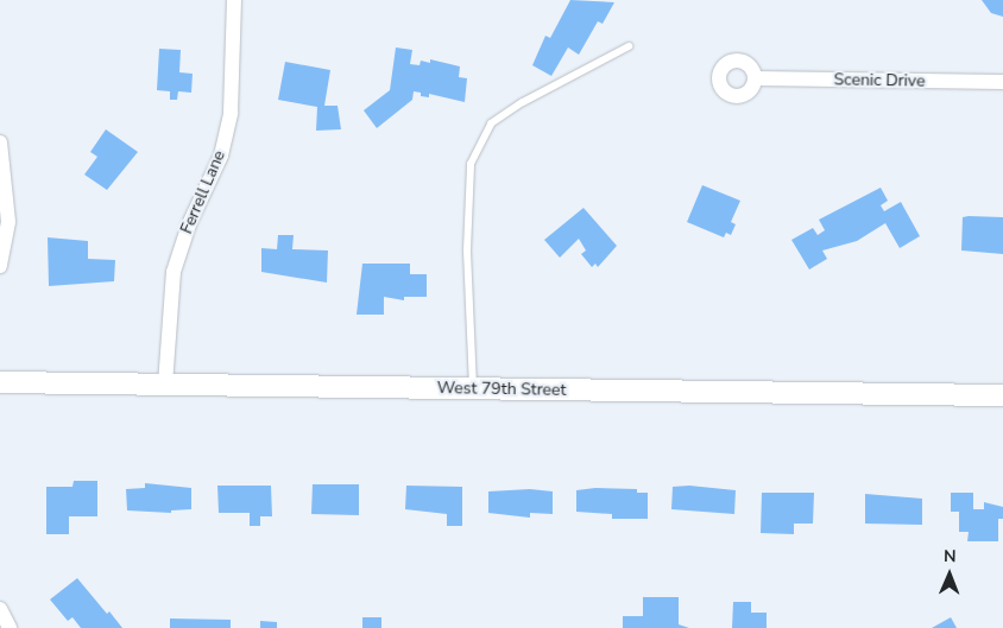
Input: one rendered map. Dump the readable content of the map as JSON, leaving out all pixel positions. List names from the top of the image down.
{
  "streets": {
    "main road": ["West 79th Street"],
    "street": ["Scenic Drive", "Ferrell Lane"]
  },
  "crossings": [
    ["Ferrell Lane", "West 79th Street"]
  ],
  "north": "top"
}
